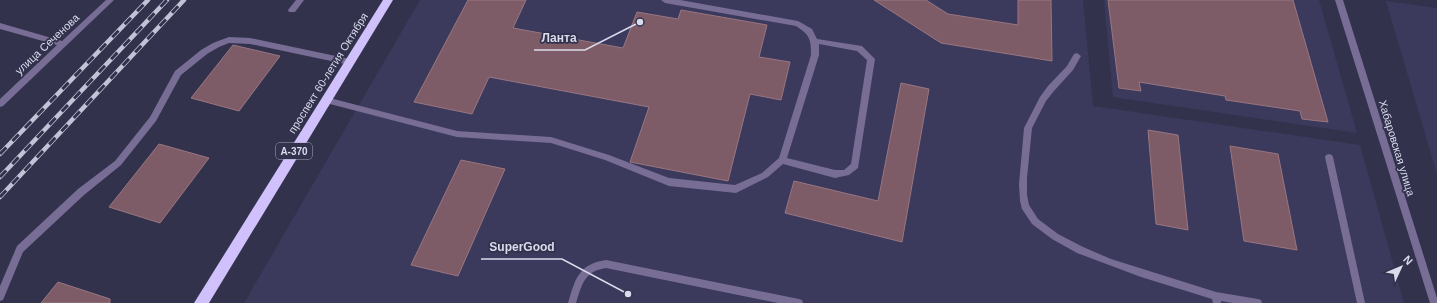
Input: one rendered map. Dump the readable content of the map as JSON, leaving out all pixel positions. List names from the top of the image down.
{
  "streets": {
    "highway": ["проспект 60-летия Октября", "А-370"],
    "street": ["улица Сеченова", "Хабаровская улица"]
  },
  "places": ["Ланта", "SuperGood"],
  "north": "top right"
}
